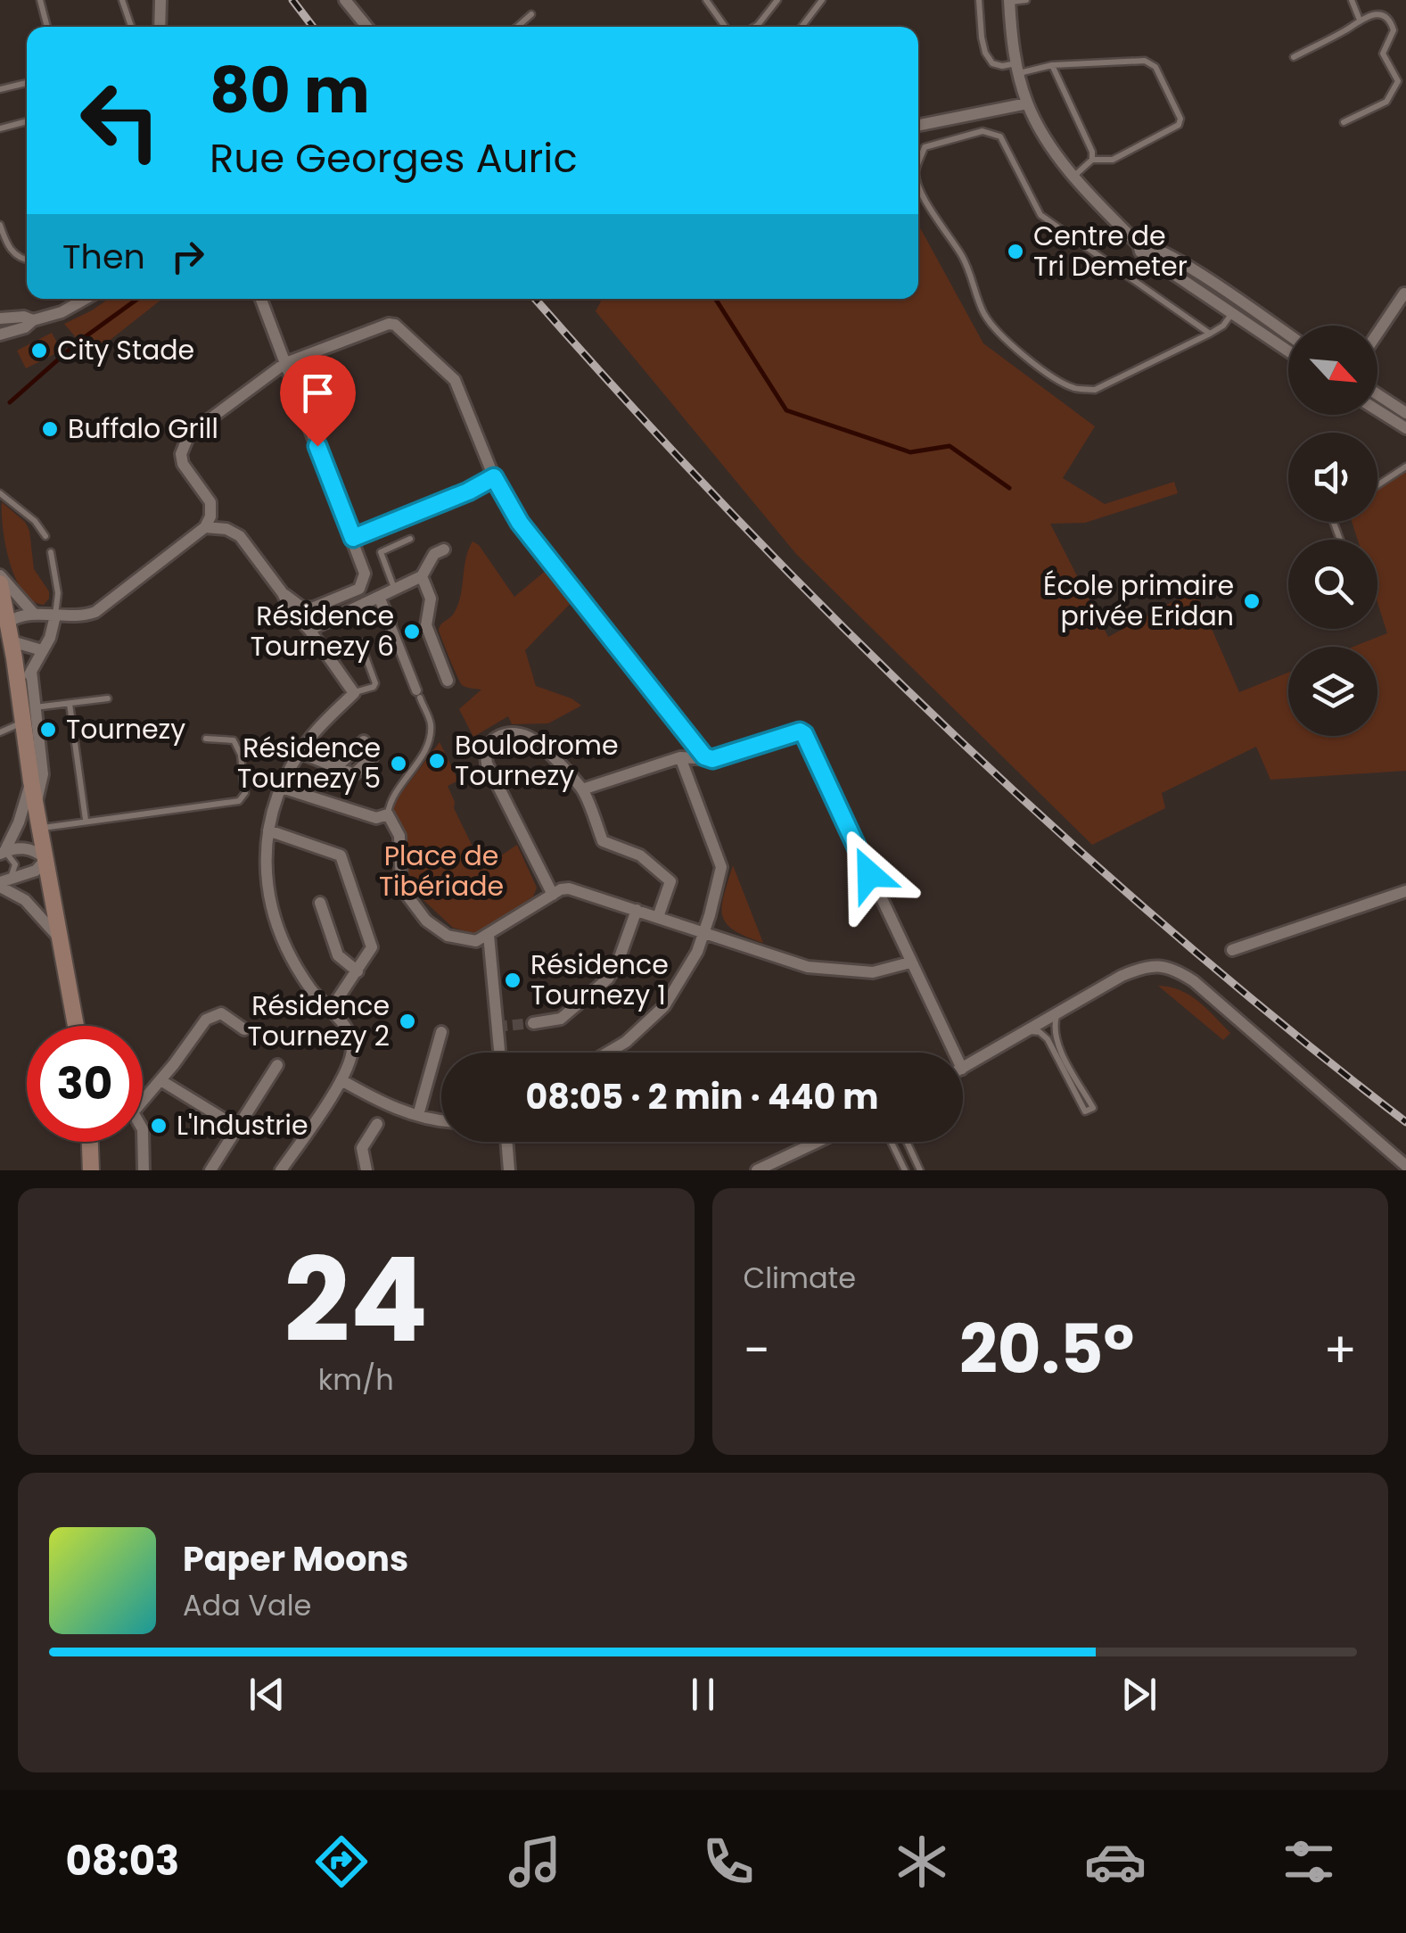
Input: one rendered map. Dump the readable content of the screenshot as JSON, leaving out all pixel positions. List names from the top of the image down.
{
  "parks": ["Place de Tibériade"],
  "places": [
    "Centre de Tri Demeter",
    "City Stade",
    "Buffalo Grill",
    "École primaire privée Eridan",
    "Résidence Tournezy 6",
    "Tournezy",
    "Boulodrome Tournezy",
    "Résidence Tournezy 5",
    "Résidence Tournezy 1",
    "Résidence Tournezy 2",
    "L'Industrie"
  ],
  "north": "bottom right",
  "page": {
    "turn": ["80 m", "Rue Georges Auric"],
    "then": "Then",
    "limit": "30",
    "trip": "08:05 · 2 min · 440 m",
    "tile": [
      ["24", "km/h"],
      "Climate"
    ],
    "heat": ["−", "20.5°", "+"],
    "song": ["Paper Moons", "Ada Vale"],
    "tabs": "08:03"
  }
}
